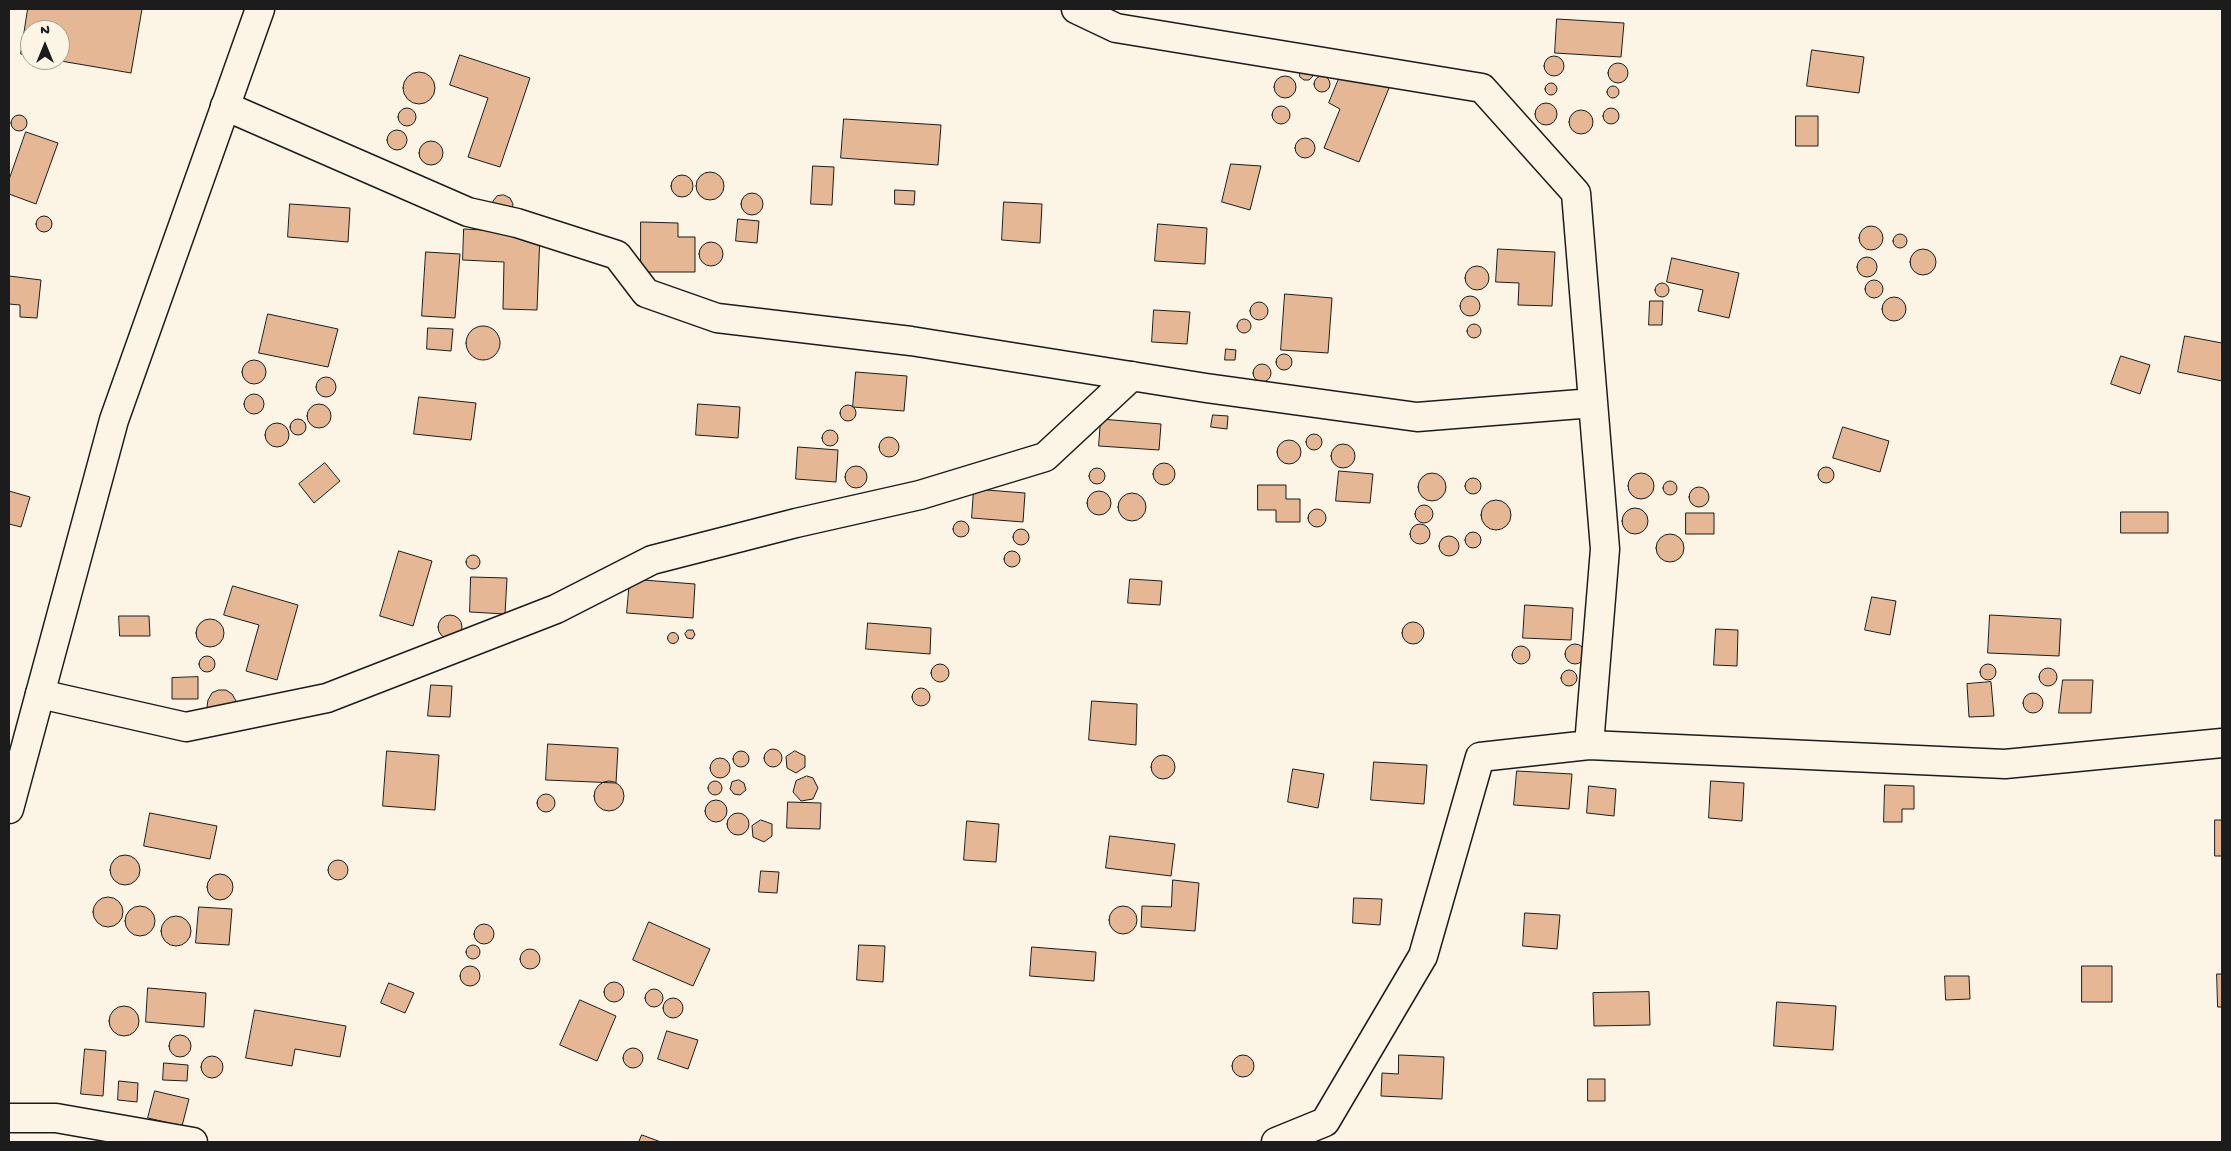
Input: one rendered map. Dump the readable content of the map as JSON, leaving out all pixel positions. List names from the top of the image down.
{
  "north": "top"
}
